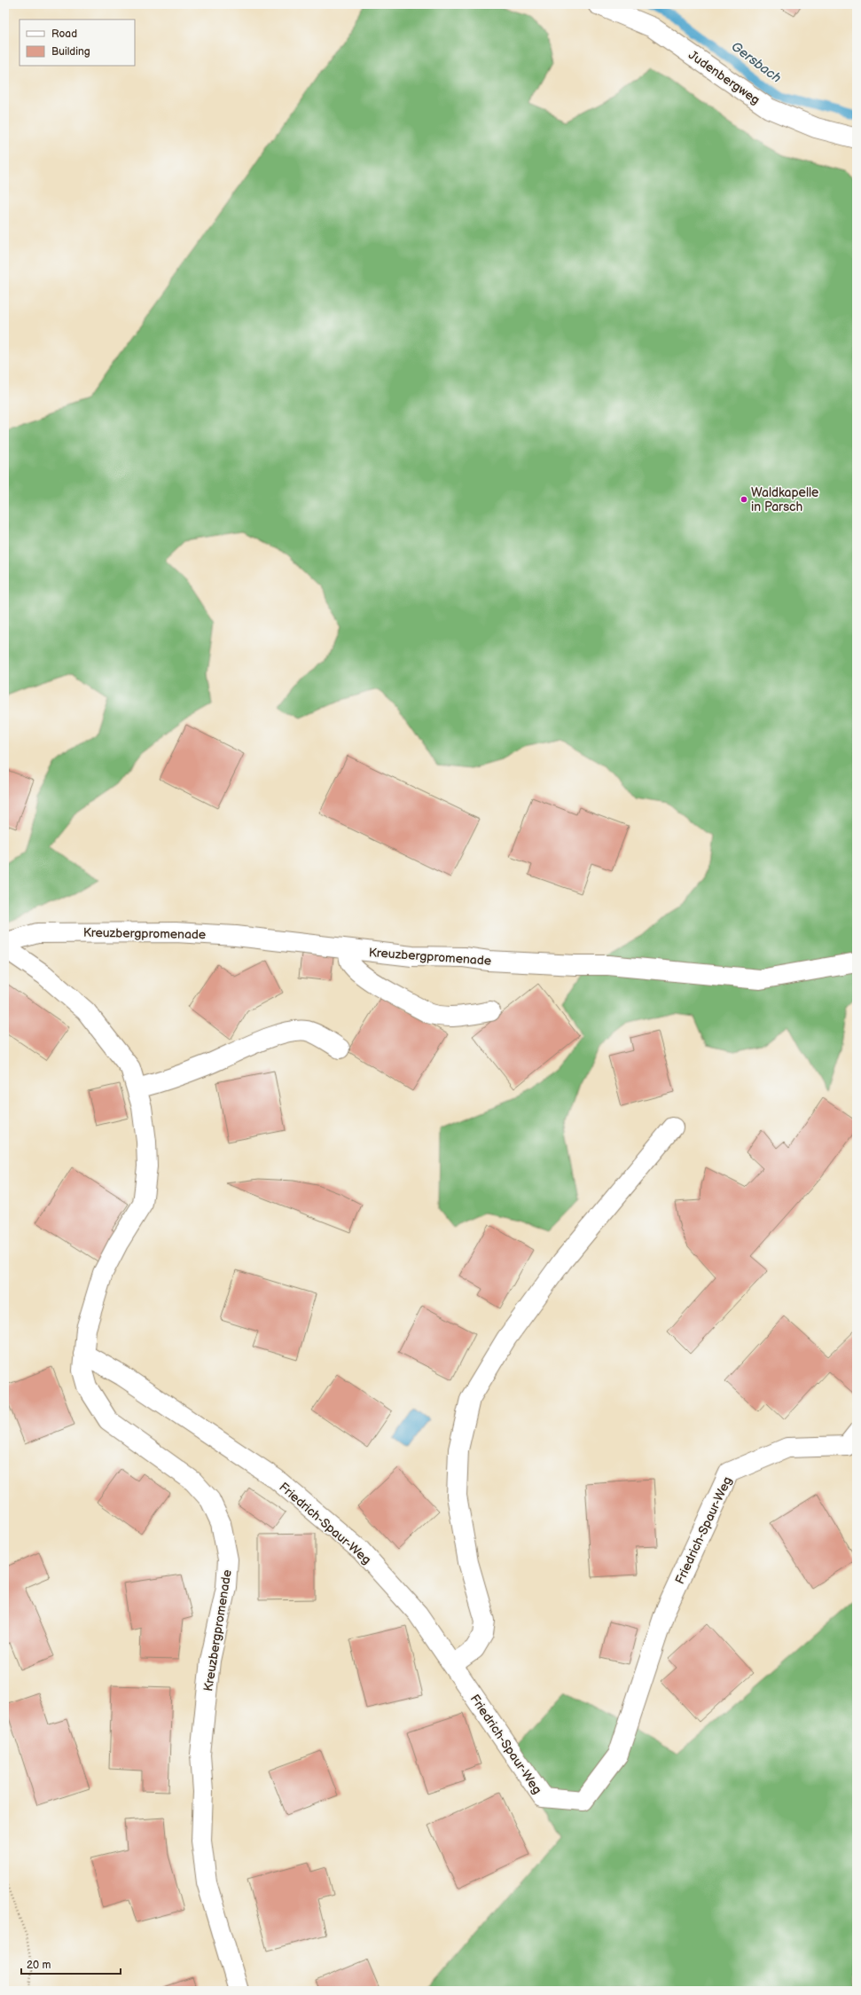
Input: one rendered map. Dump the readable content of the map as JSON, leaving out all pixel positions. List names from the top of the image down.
{
  "streets": {
    "street": ["Judenbergweg", "Kreuzbergpromenade", "Friedrich-Spaur-Weg"]
  },
  "crossings": [
    ["Kreuzbergpromenade", "Friedrich-Spaur-Weg"]
  ],
  "water": ["Gersbach"],
  "places": ["Waldkapelle in Parsch"],
  "legend": ["Road", "Building"],
  "scale_bar": "20 m"
}
